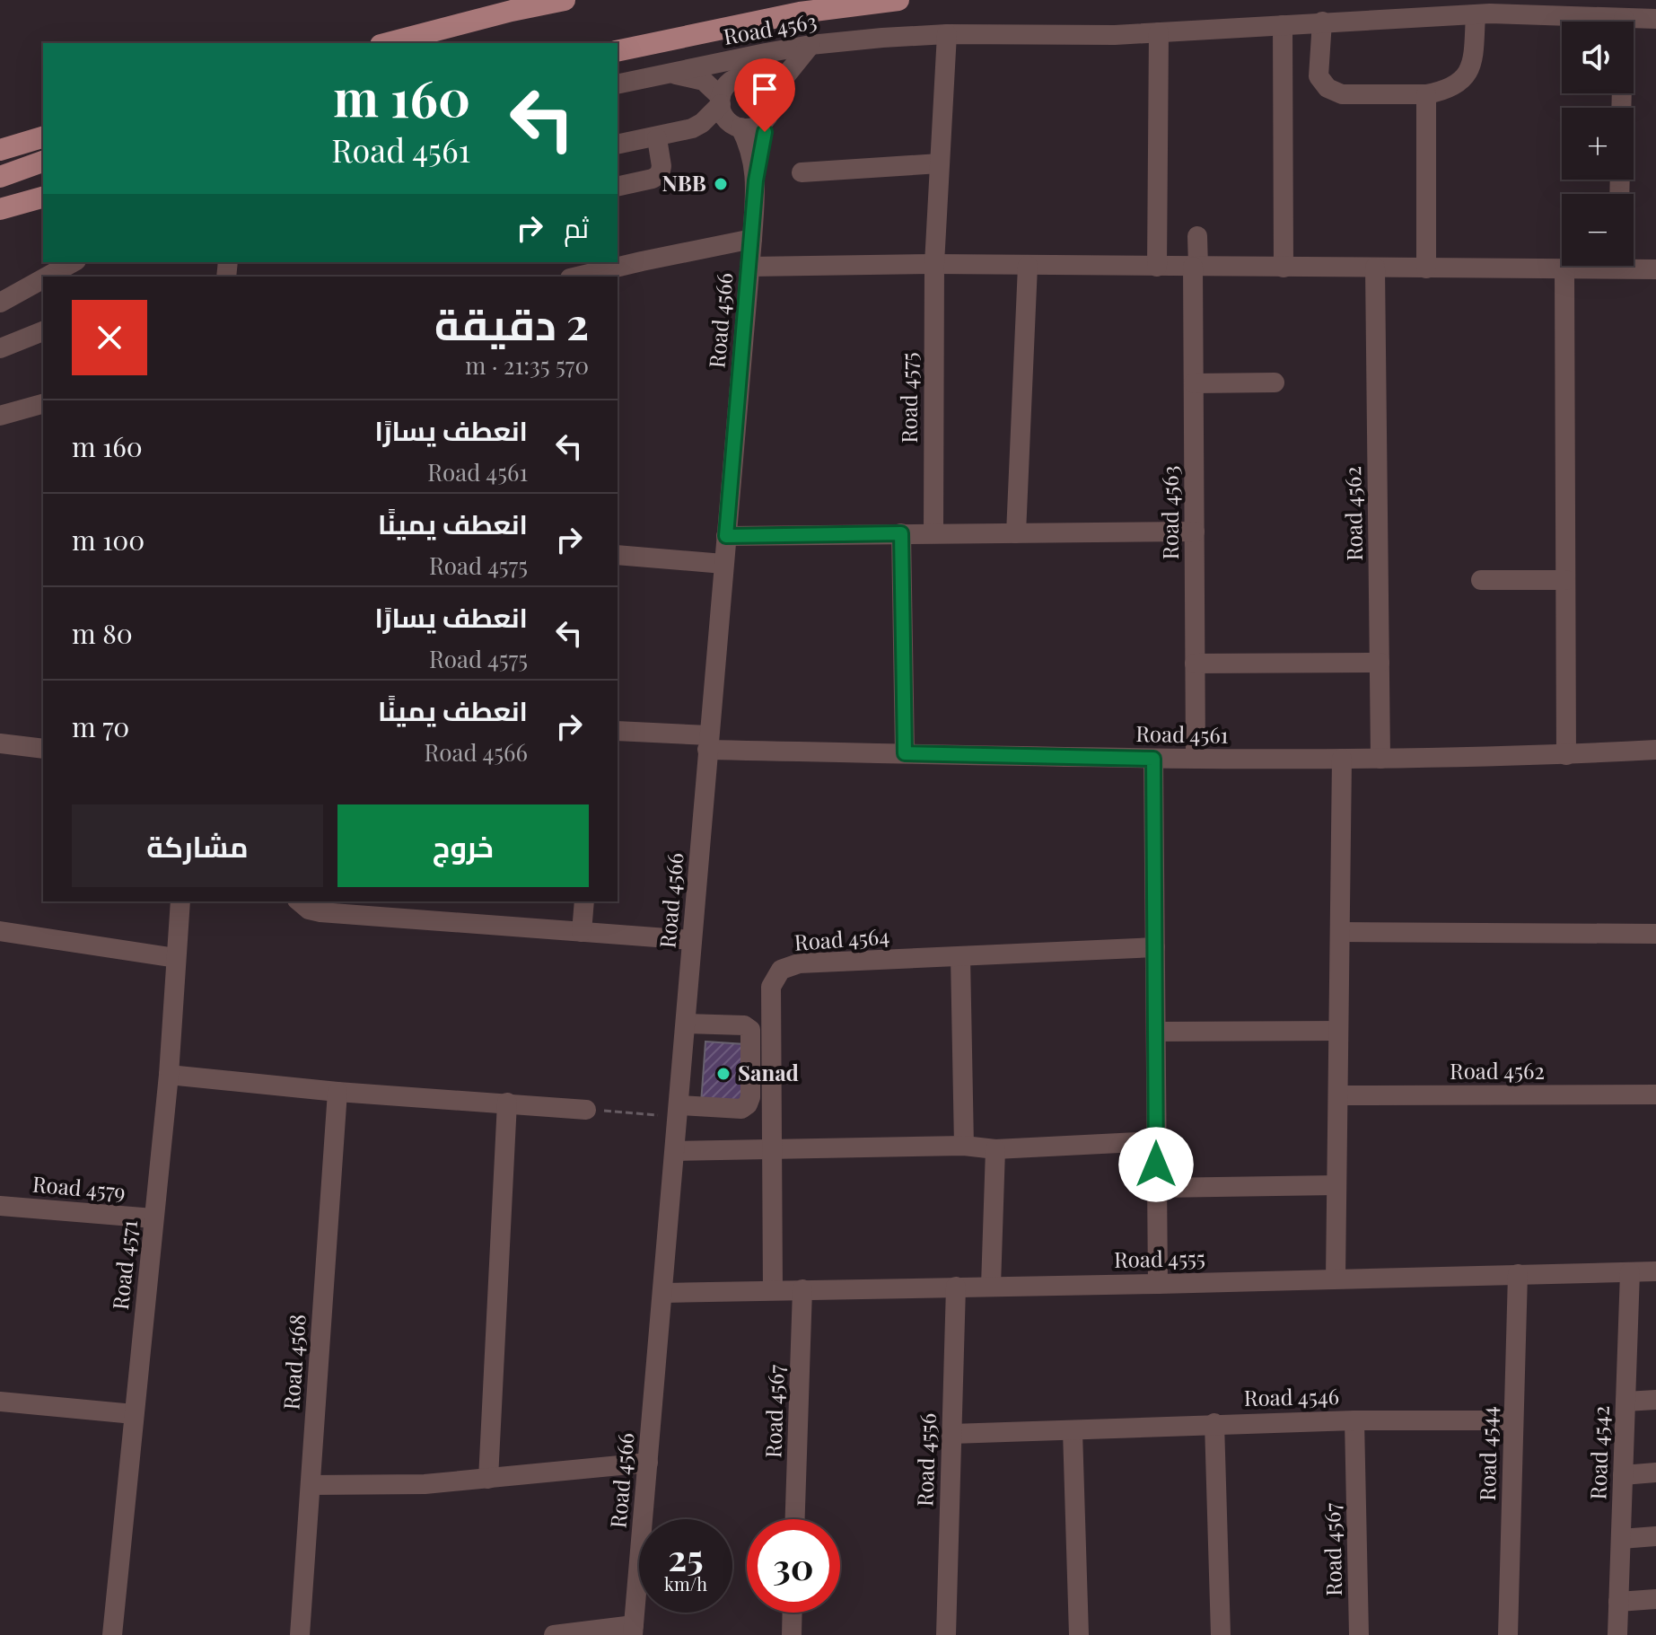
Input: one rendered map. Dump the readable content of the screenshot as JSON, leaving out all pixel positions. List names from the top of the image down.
{
  "streets": {
    "street": [
      "Road 4563",
      "Road 4566",
      "Road 4575",
      "Road 4562",
      "Road 4561",
      "Road 4564",
      "Road 4579",
      "Road 4555",
      "Road 4571",
      "Road 4568",
      "Road 4546",
      "Road 4567",
      "Road 4542",
      "Road 4544",
      "Road 4556"
    ]
  },
  "crossings": [
    ["Road 4563", "Road 4575"],
    ["Road 4563", "Road 4561"],
    ["Road 4566", "Road 4561"],
    ["Road 4566", "Road 4555"],
    ["Road 4562", "Road 4561"],
    ["Road 4564", "Road 4555"],
    ["Road 4579", "Road 4571"],
    ["Road 4555", "Road 4567"],
    ["Road 4555", "Road 4542"],
    ["Road 4555", "Road 4544"],
    ["Road 4555", "Road 4556"],
    ["Road 4546", "Road 4567"],
    ["Road 4546", "Road 4544"],
    ["Road 4546", "Road 4556"]
  ],
  "places": ["NBB", "Sanad"],
  "page": {
    "map_buttons": ["+", "−"],
    "turn": ["160 m", "Road 4561"],
    "then": "ثم",
    "heading": ["2 دقيقة", "570 m · 21:35"],
    "list": [
      {
        "name": "انعطف يسارًا",
        "note": "Road 4561",
        "value": "160 m"
      },
      {
        "name": "انعطف يمينًا",
        "note": "Road 4575",
        "value": "100 m"
      },
      {
        "name": "انعطف يسارًا",
        "note": "Road 4575",
        "value": "80 m"
      },
      {
        "name": "انعطف يمينًا",
        "note": "Road 4566",
        "value": "70 m"
      }
    ],
    "buttons": ["خروج", "مشاركة"],
    "speed": "25 km/h",
    "limit": "30"
  }
}
